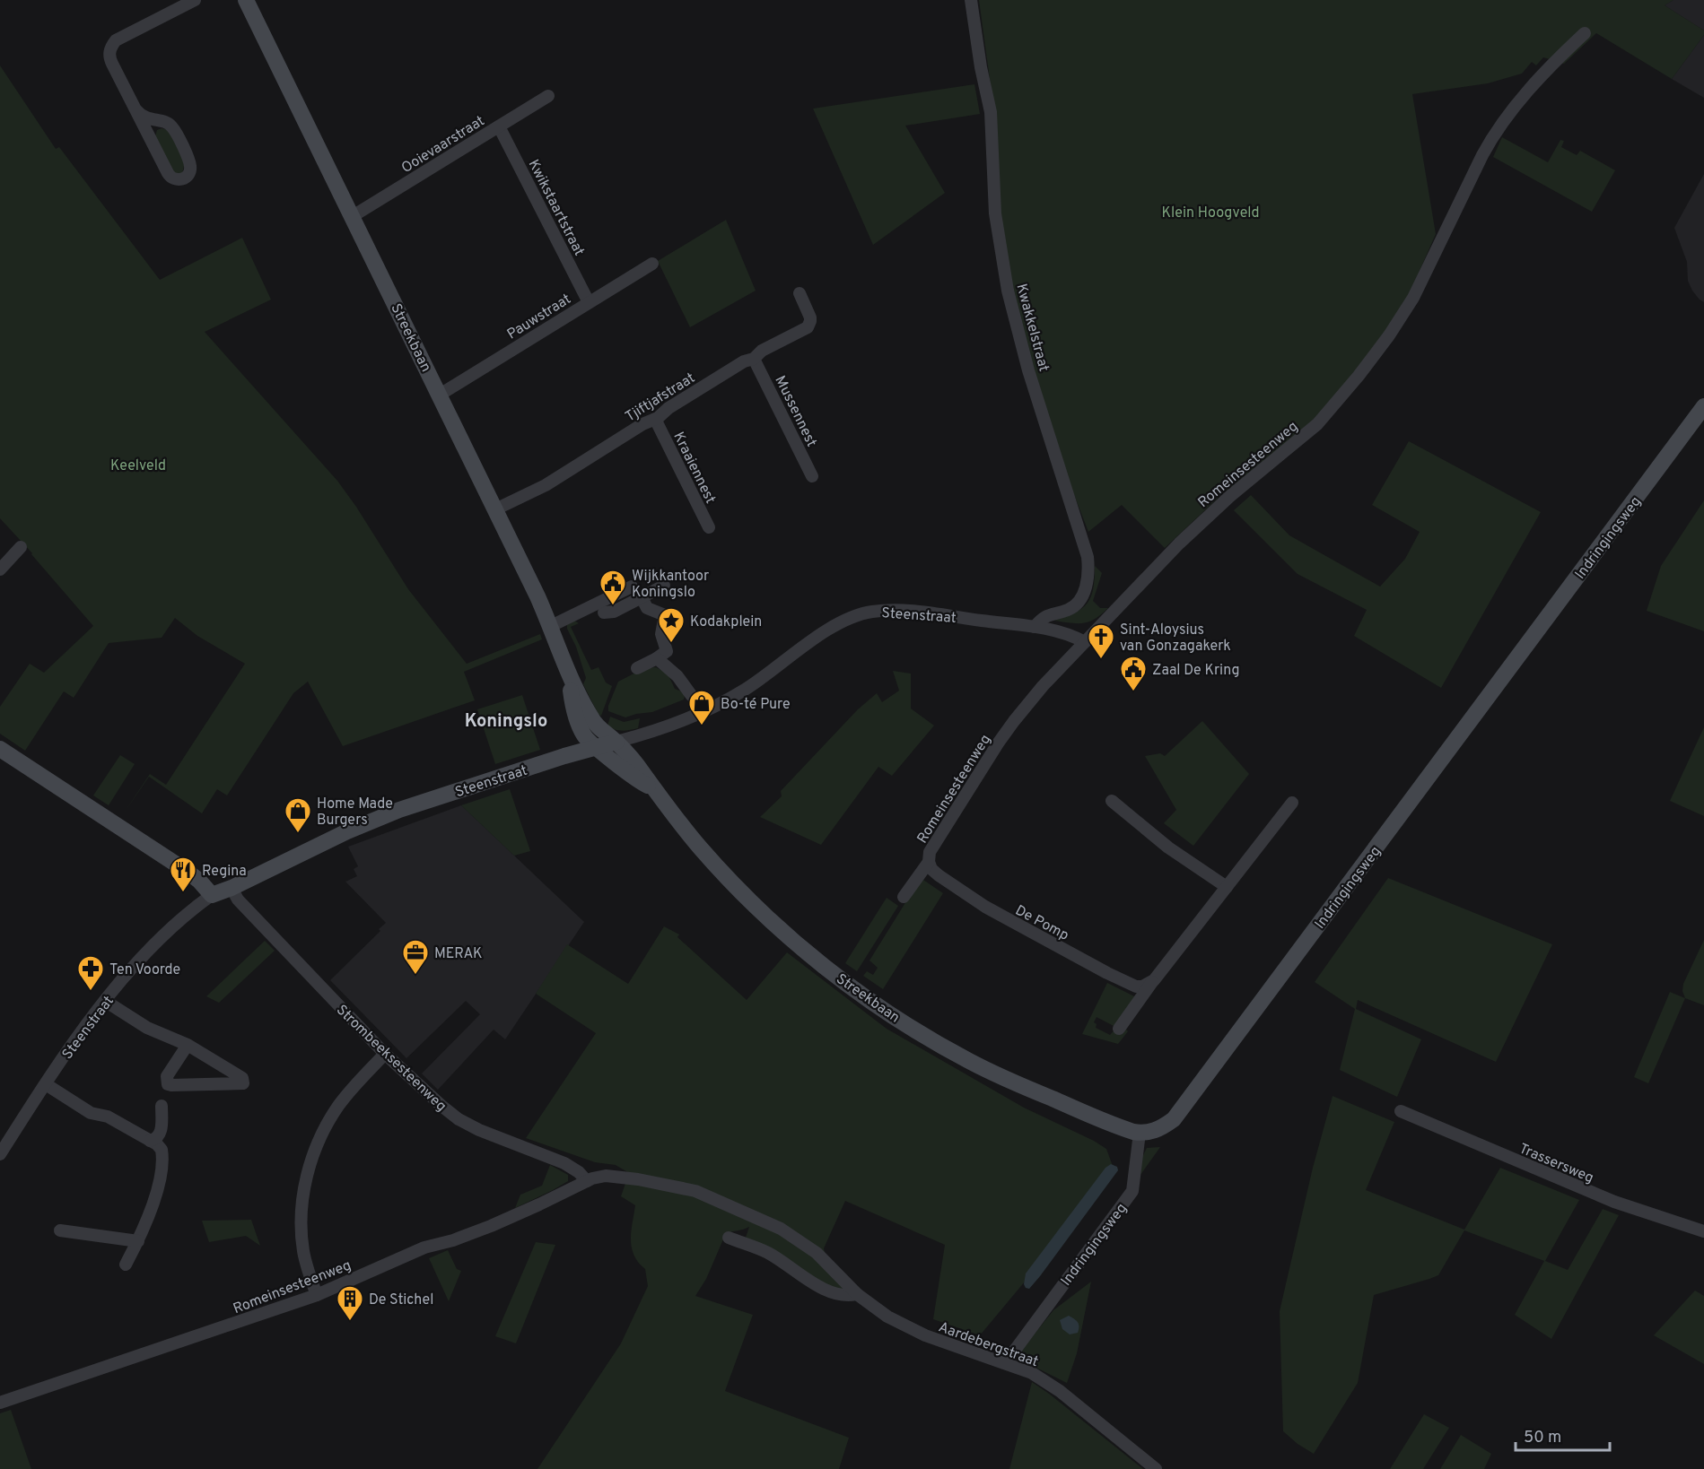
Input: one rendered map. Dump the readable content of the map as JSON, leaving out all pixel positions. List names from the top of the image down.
{
  "streets": {
    "street": [
      "Ooievaarstraat",
      "Kwikstaartstraat",
      "Pauwstraat",
      "Kwakkelstraat",
      "Streekbaan",
      "Tjiftjafstraat",
      "Mussennest",
      "Romeinsesteenweg",
      "Kraaiennest",
      "Indringingsweg",
      "Steenstraat",
      "De Pomp",
      "Strombeeksesteenweg",
      "Trassersweg",
      "Aardebergstraat"
    ]
  },
  "crossings": [
    ["Ooievaarstraat", "Kwikstaartstraat"],
    ["Ooievaarstraat", "Streekbaan"],
    ["Kwikstaartstraat", "Pauwstraat"],
    ["Pauwstraat", "Streekbaan"],
    ["Kwakkelstraat", "Steenstraat"],
    ["Streekbaan", "Tjiftjafstraat"],
    ["Streekbaan", "Indringingsweg"],
    ["Streekbaan", "Steenstraat"],
    ["Tjiftjafstraat", "Mussennest"],
    ["Tjiftjafstraat", "Kraaiennest"],
    ["Romeinsesteenweg", "Steenstraat"],
    ["Romeinsesteenweg", "De Pomp"],
    ["Romeinsesteenweg", "Strombeeksesteenweg"],
    ["Romeinsesteenweg", "Aardebergstraat"],
    ["Indringingsweg", "Aardebergstraat"],
    ["Steenstraat", "Strombeeksesteenweg"],
    ["Strombeeksesteenweg", "Aardebergstraat"]
  ],
  "districts": ["Koningslo"],
  "parks": ["Klein Hoogveld", "Keelveld"],
  "places": {
    "public building": ["Wijkkantoor Koningslo", "Zaal De Kring"],
    "place": ["Kodakplein"],
    "church": ["Sint-Aloysius van Gonzagakerk"],
    "shop": ["Bo-té Pure", "Home Made Burgers"],
    "restaurant": ["Regina"],
    "office": ["MERAK"],
    "pharmacy": ["Ten Voorde"],
    "building": ["De Stichel"]
  },
  "scale_bar": "50 m"
}
